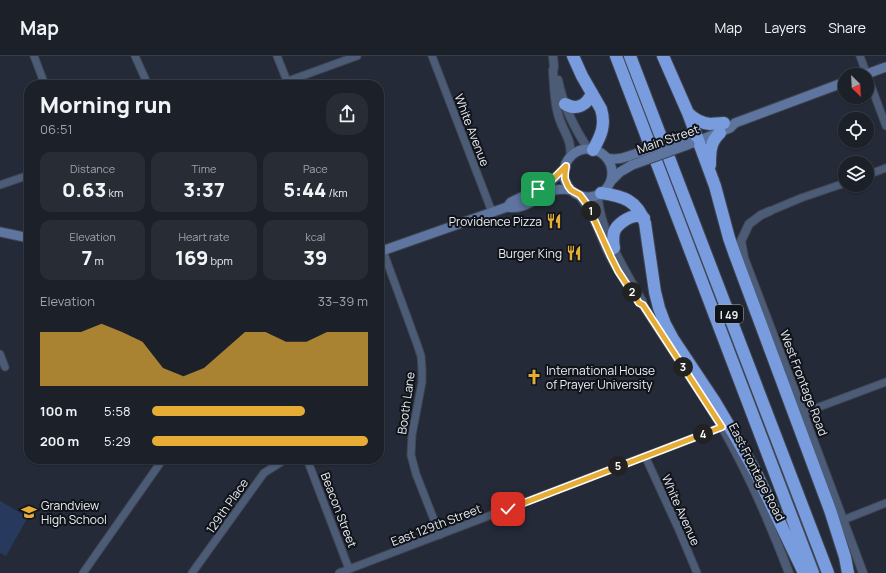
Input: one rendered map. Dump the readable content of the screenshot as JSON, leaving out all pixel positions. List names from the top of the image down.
{
  "streets": {
    "highway": ["I 49"],
    "main road": ["Main Street"],
    "street": [
      "White Avenue",
      "West Frontage Road",
      "Booth Lane",
      "East Frontage Road",
      "129th Place",
      "Beacon Street",
      "East 129th Street"
    ]
  },
  "crossings": [
    ["White Avenue", "East 129th Street"],
    ["Main Street", "East Frontage Road"],
    ["Booth Lane", "East 129th Street"],
    ["East Frontage Road", "East 129th Street"],
    ["Beacon Street", "East 129th Street"]
  ],
  "places": {
    "restaurant": ["Providence Pizza", "Burger King"],
    "church": ["International House of Prayer University"],
    "school or university": ["Grandview High School"]
  },
  "north": "bottom right",
  "page": {
    "header": "Map",
    "nav": ["Map", "Layers", "Share"],
    "heading": ["Morning run", "06:51"],
    "stats": [
      ["Distance", "0.63 km"],
      ["Time", "3:37"],
      ["Pace", "5:44 /km"],
      ["Elevation", "7 m"],
      ["Heart rate", "169 bpm"],
      ["kcal", "39"]
    ],
    "pins": [
      "1",
      "2",
      "3",
      "4",
      "5"
    ],
    "chart": ["Elevation", "33–39 m"],
    "list": [
      {
        "name": "100 m",
        "note": "5:58"
      },
      {
        "name": "200 m",
        "note": "5:29"
      }
    ]
  }
}
